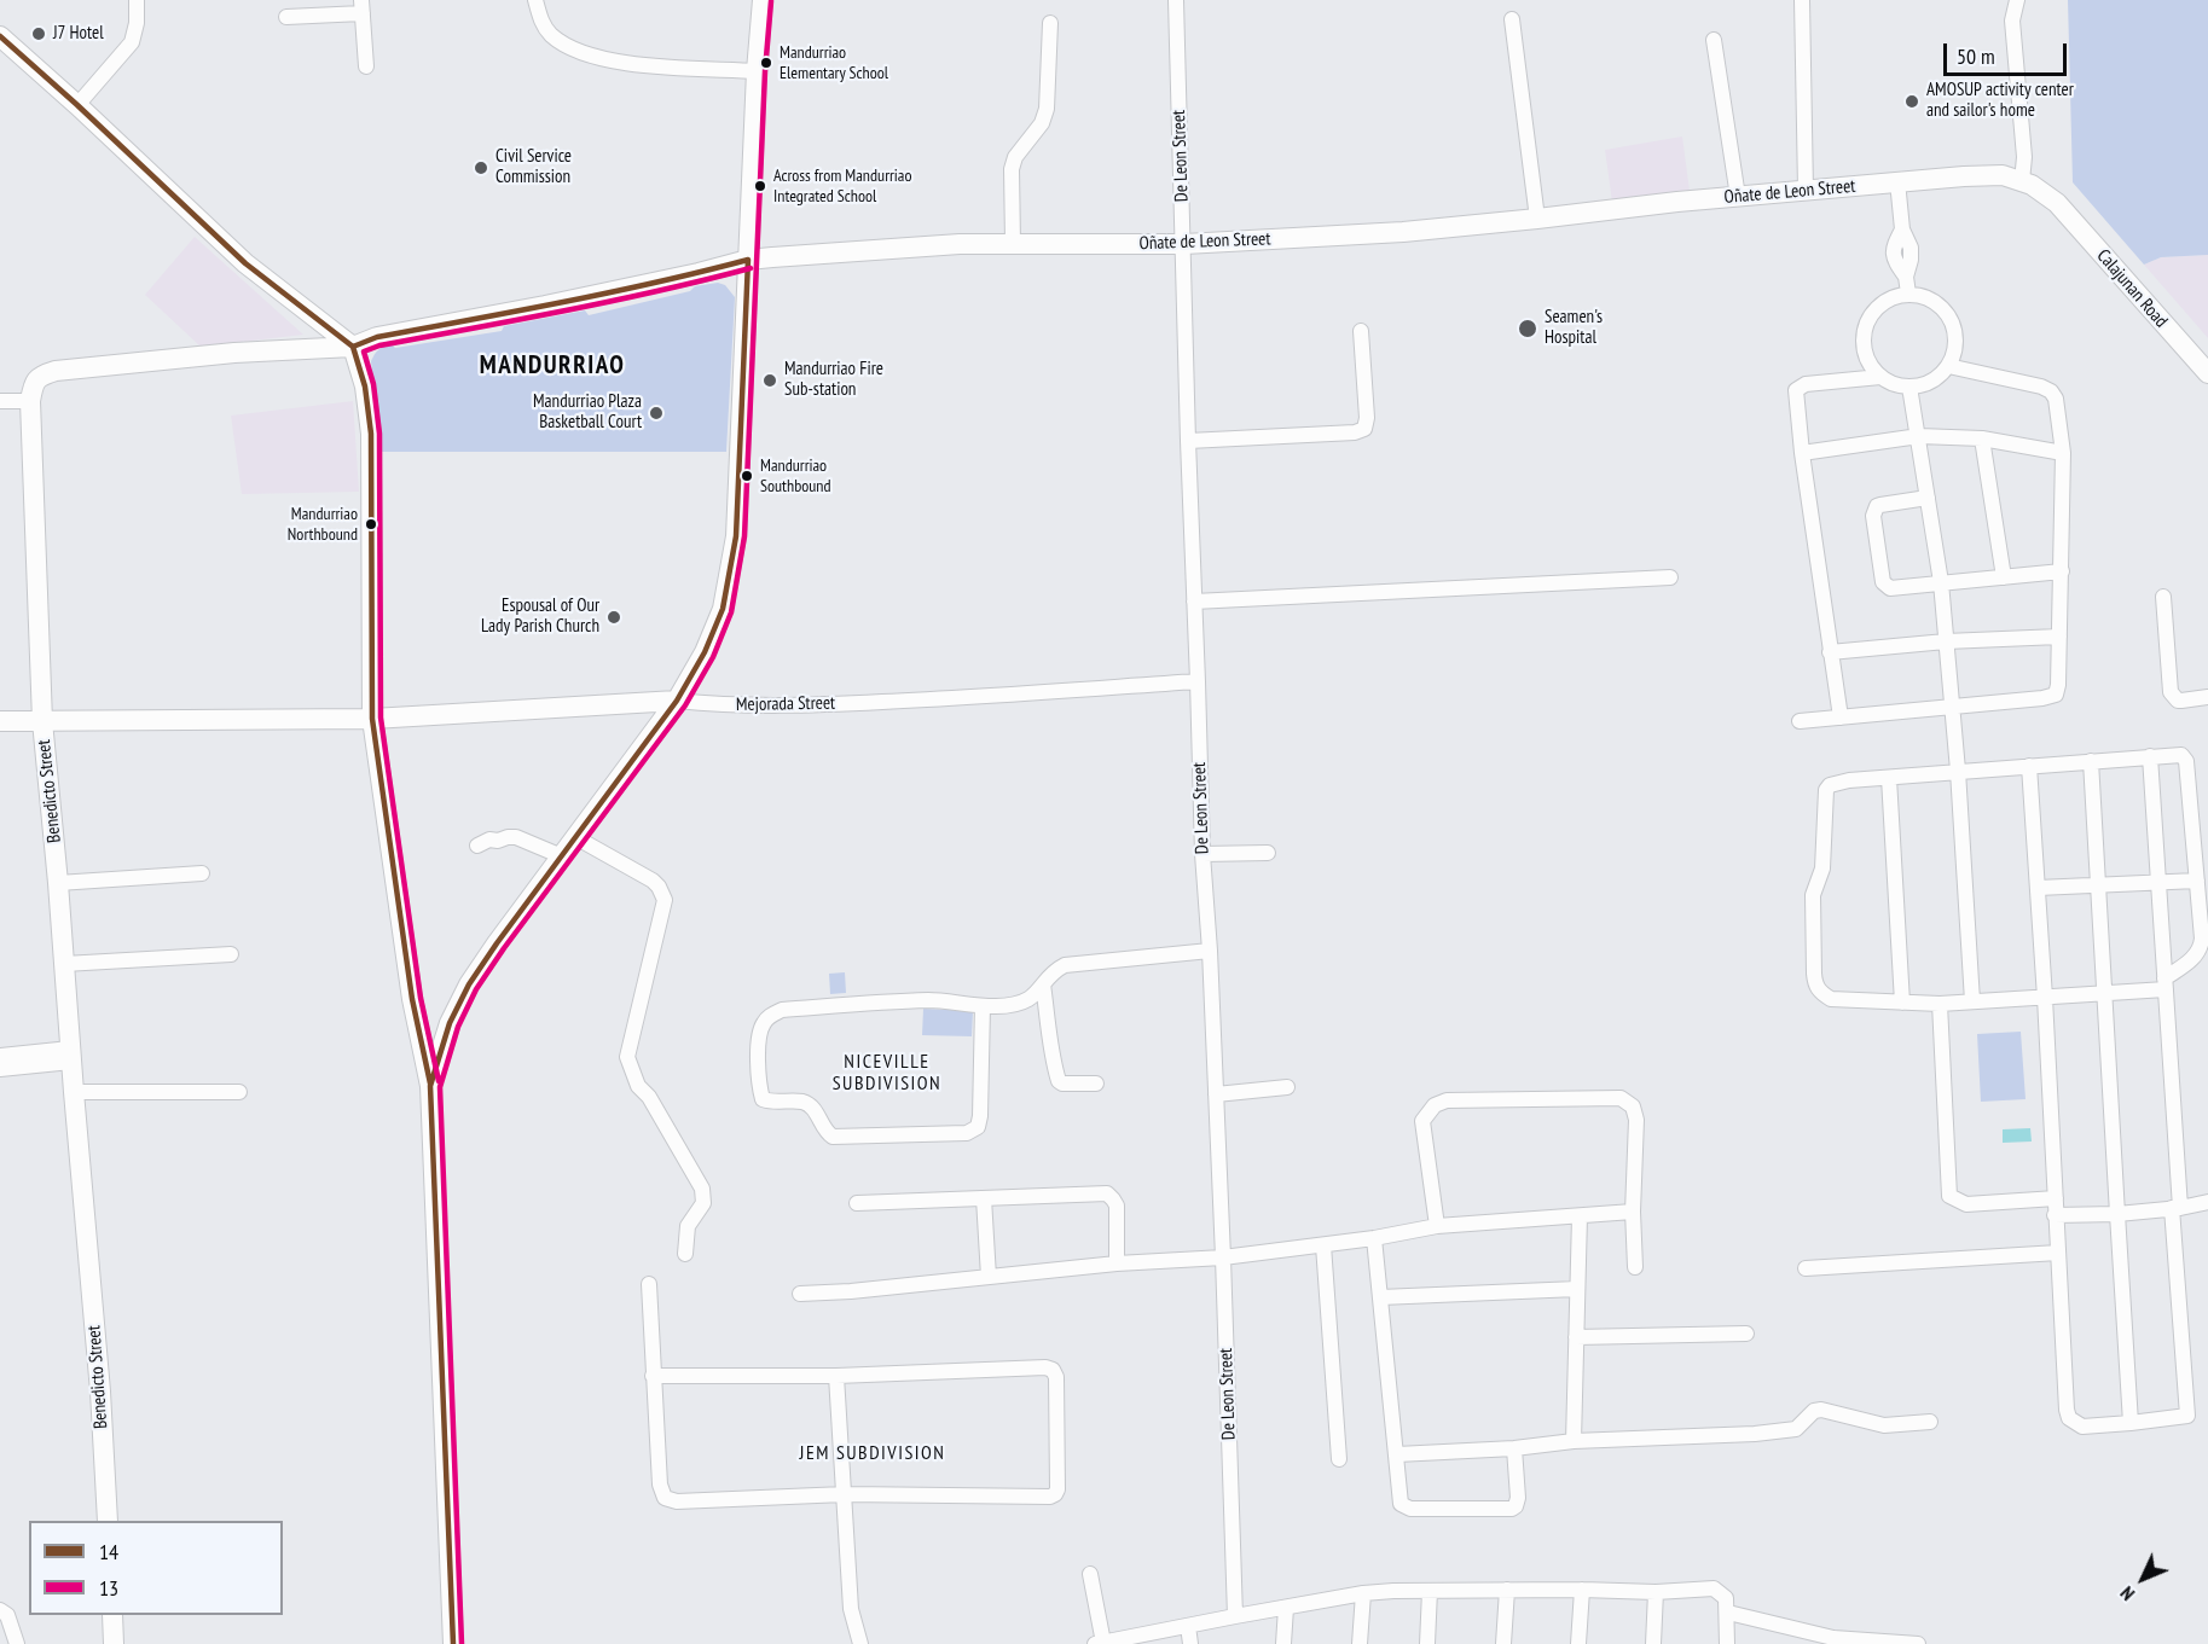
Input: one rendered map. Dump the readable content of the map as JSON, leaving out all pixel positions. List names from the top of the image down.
{
  "streets": {
    "main road": [
      "Oñate de Leon Street",
      "Calajunan Road",
      "Mejorada Street",
      "Benedicto Street"
    ],
    "street": ["De Leon Street"]
  },
  "crossings": [
    ["De Leon Street", "Oñate de Leon Street"],
    ["De Leon Street", "Mejorada Street"],
    ["Oñate de Leon Street", "Calajunan Road"],
    ["Mejorada Street", "Benedicto Street"]
  ],
  "districts": ["MANDURRIAO", "NICEVILLE SUBDIVISION", "JEM SUBDIVISION"],
  "places": [
    "J7 Hotel",
    "Mandurriao Elementary School",
    "AMOSUP activity center and sailor's home",
    "Civil Service Commission",
    "Across from Mandurriao Integrated School",
    "Seamen's Hospital",
    "Mandurriao Fire Sub-station",
    "Mandurriao Plaza Basketball Court",
    "Mandurriao Southbound",
    "Mandurriao Northbound",
    "Espousal of Our Lady Parish Church"
  ],
  "lines": ["transit line 13", "transit line 14"],
  "legend": ["14", "13"],
  "scale_bar": "50 m",
  "north": "bottom left"
}
